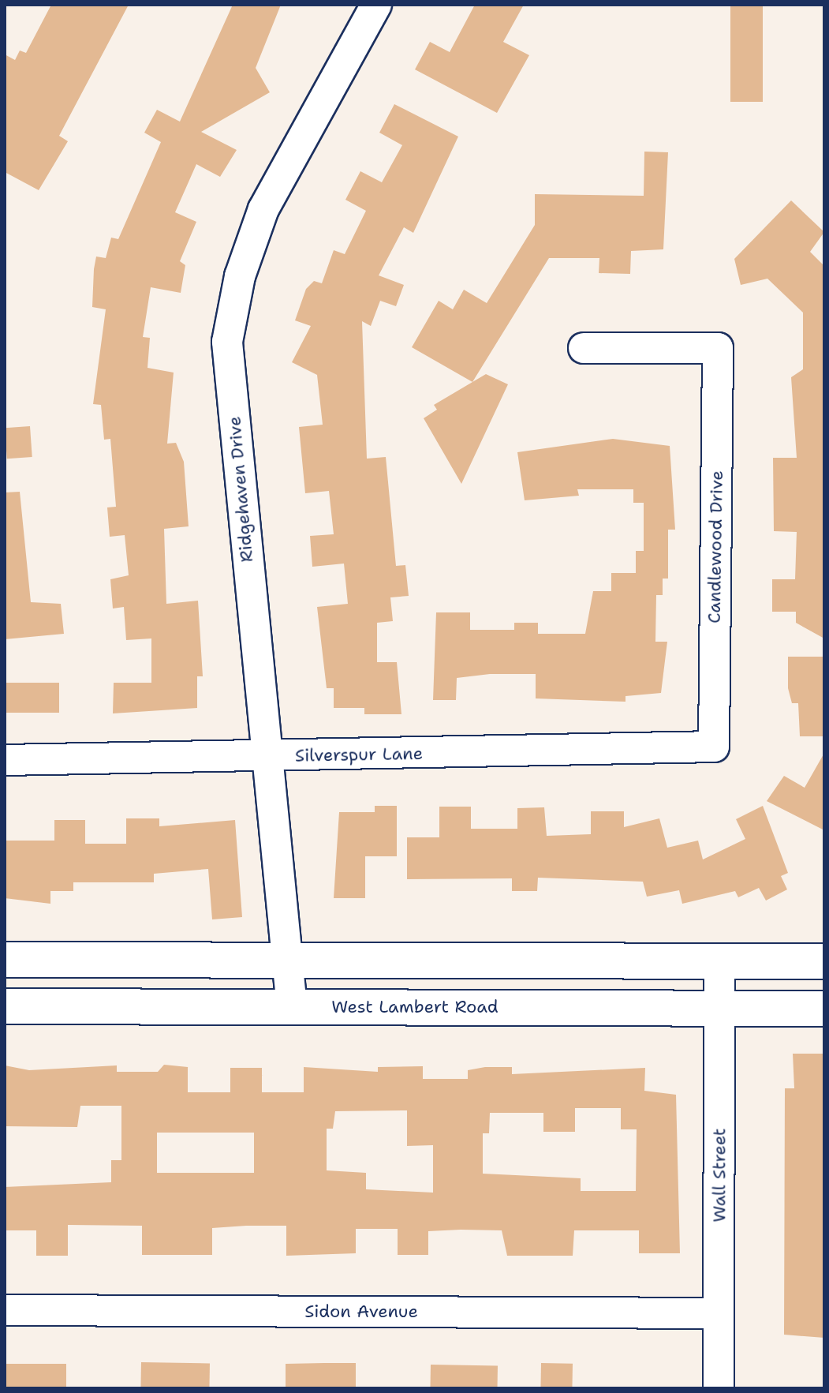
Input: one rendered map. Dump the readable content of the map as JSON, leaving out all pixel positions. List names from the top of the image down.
{
  "streets": {
    "main road": ["West Lambert Road"],
    "street": [
      "Ridgehaven Drive",
      "Candlewood Drive",
      "Silverspur Lane",
      "Wall Street",
      "Sidon Avenue"
    ]
  },
  "crossings": [
    ["Ridgehaven Drive", "Silverspur Lane"],
    ["Ridgehaven Drive", "West Lambert Road"],
    ["Candlewood Drive", "Silverspur Lane"],
    ["West Lambert Road", "Wall Street"],
    ["Wall Street", "Sidon Avenue"]
  ]
}
